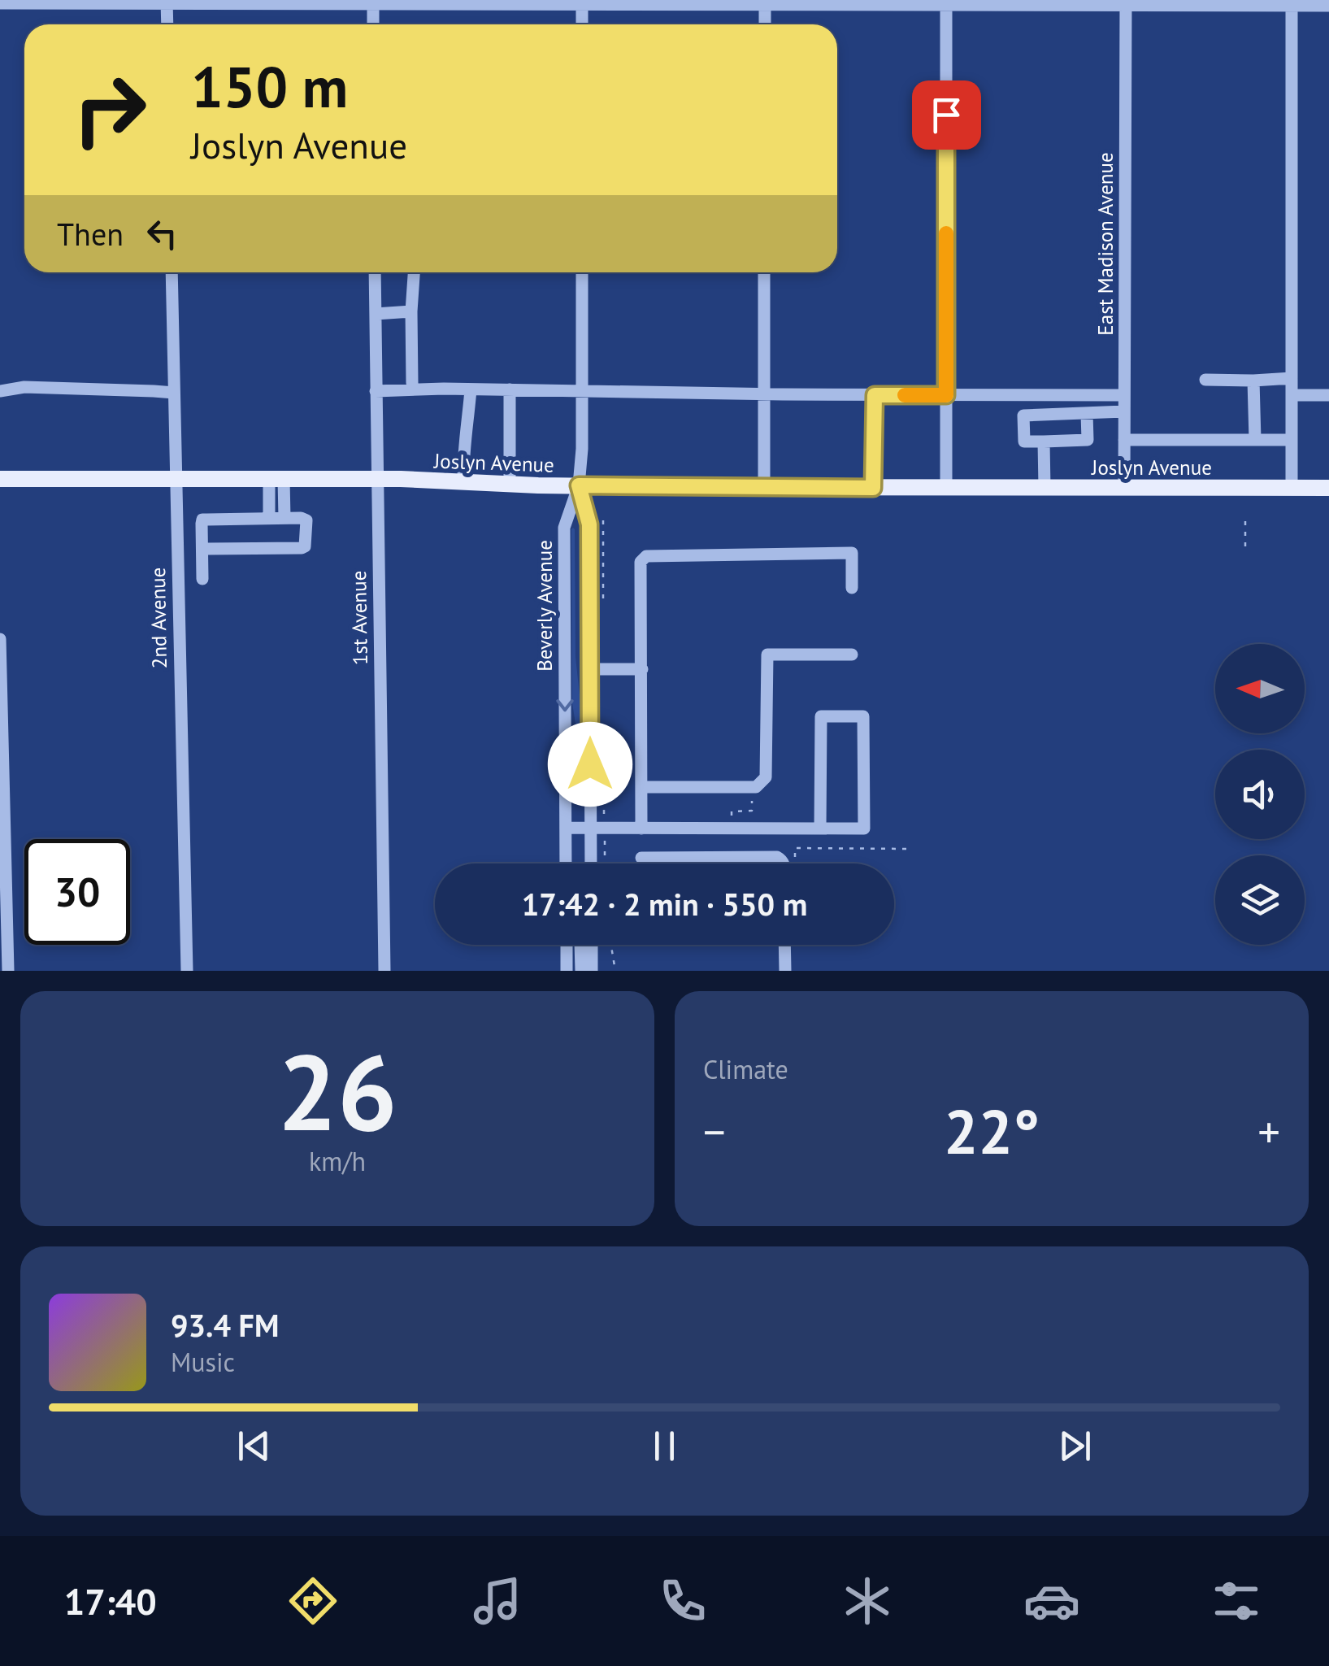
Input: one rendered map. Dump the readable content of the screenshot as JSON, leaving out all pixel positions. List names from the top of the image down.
{
  "streets": {
    "main road": ["Joslyn Avenue"],
    "street": [
      "East Madison Avenue",
      "Beverly Avenue",
      "2nd Avenue",
      "1st Avenue"
    ]
  },
  "crossings": [
    ["East Madison Avenue", "Joslyn Avenue"],
    ["Joslyn Avenue", "Beverly Avenue"],
    ["Joslyn Avenue", "2nd Avenue"],
    ["Joslyn Avenue", "1st Avenue"]
  ],
  "north": "left",
  "page": {
    "turn": ["150 m", "Joslyn Avenue"],
    "then": "Then",
    "limit": "30",
    "trip": "17:42 · 2 min · 550 m",
    "tile": [
      ["26", "km/h"],
      "Climate"
    ],
    "heat": ["−", "22°", "+"],
    "song": ["93.4 FM", "Music"],
    "tabs": "17:40"
  }
}
